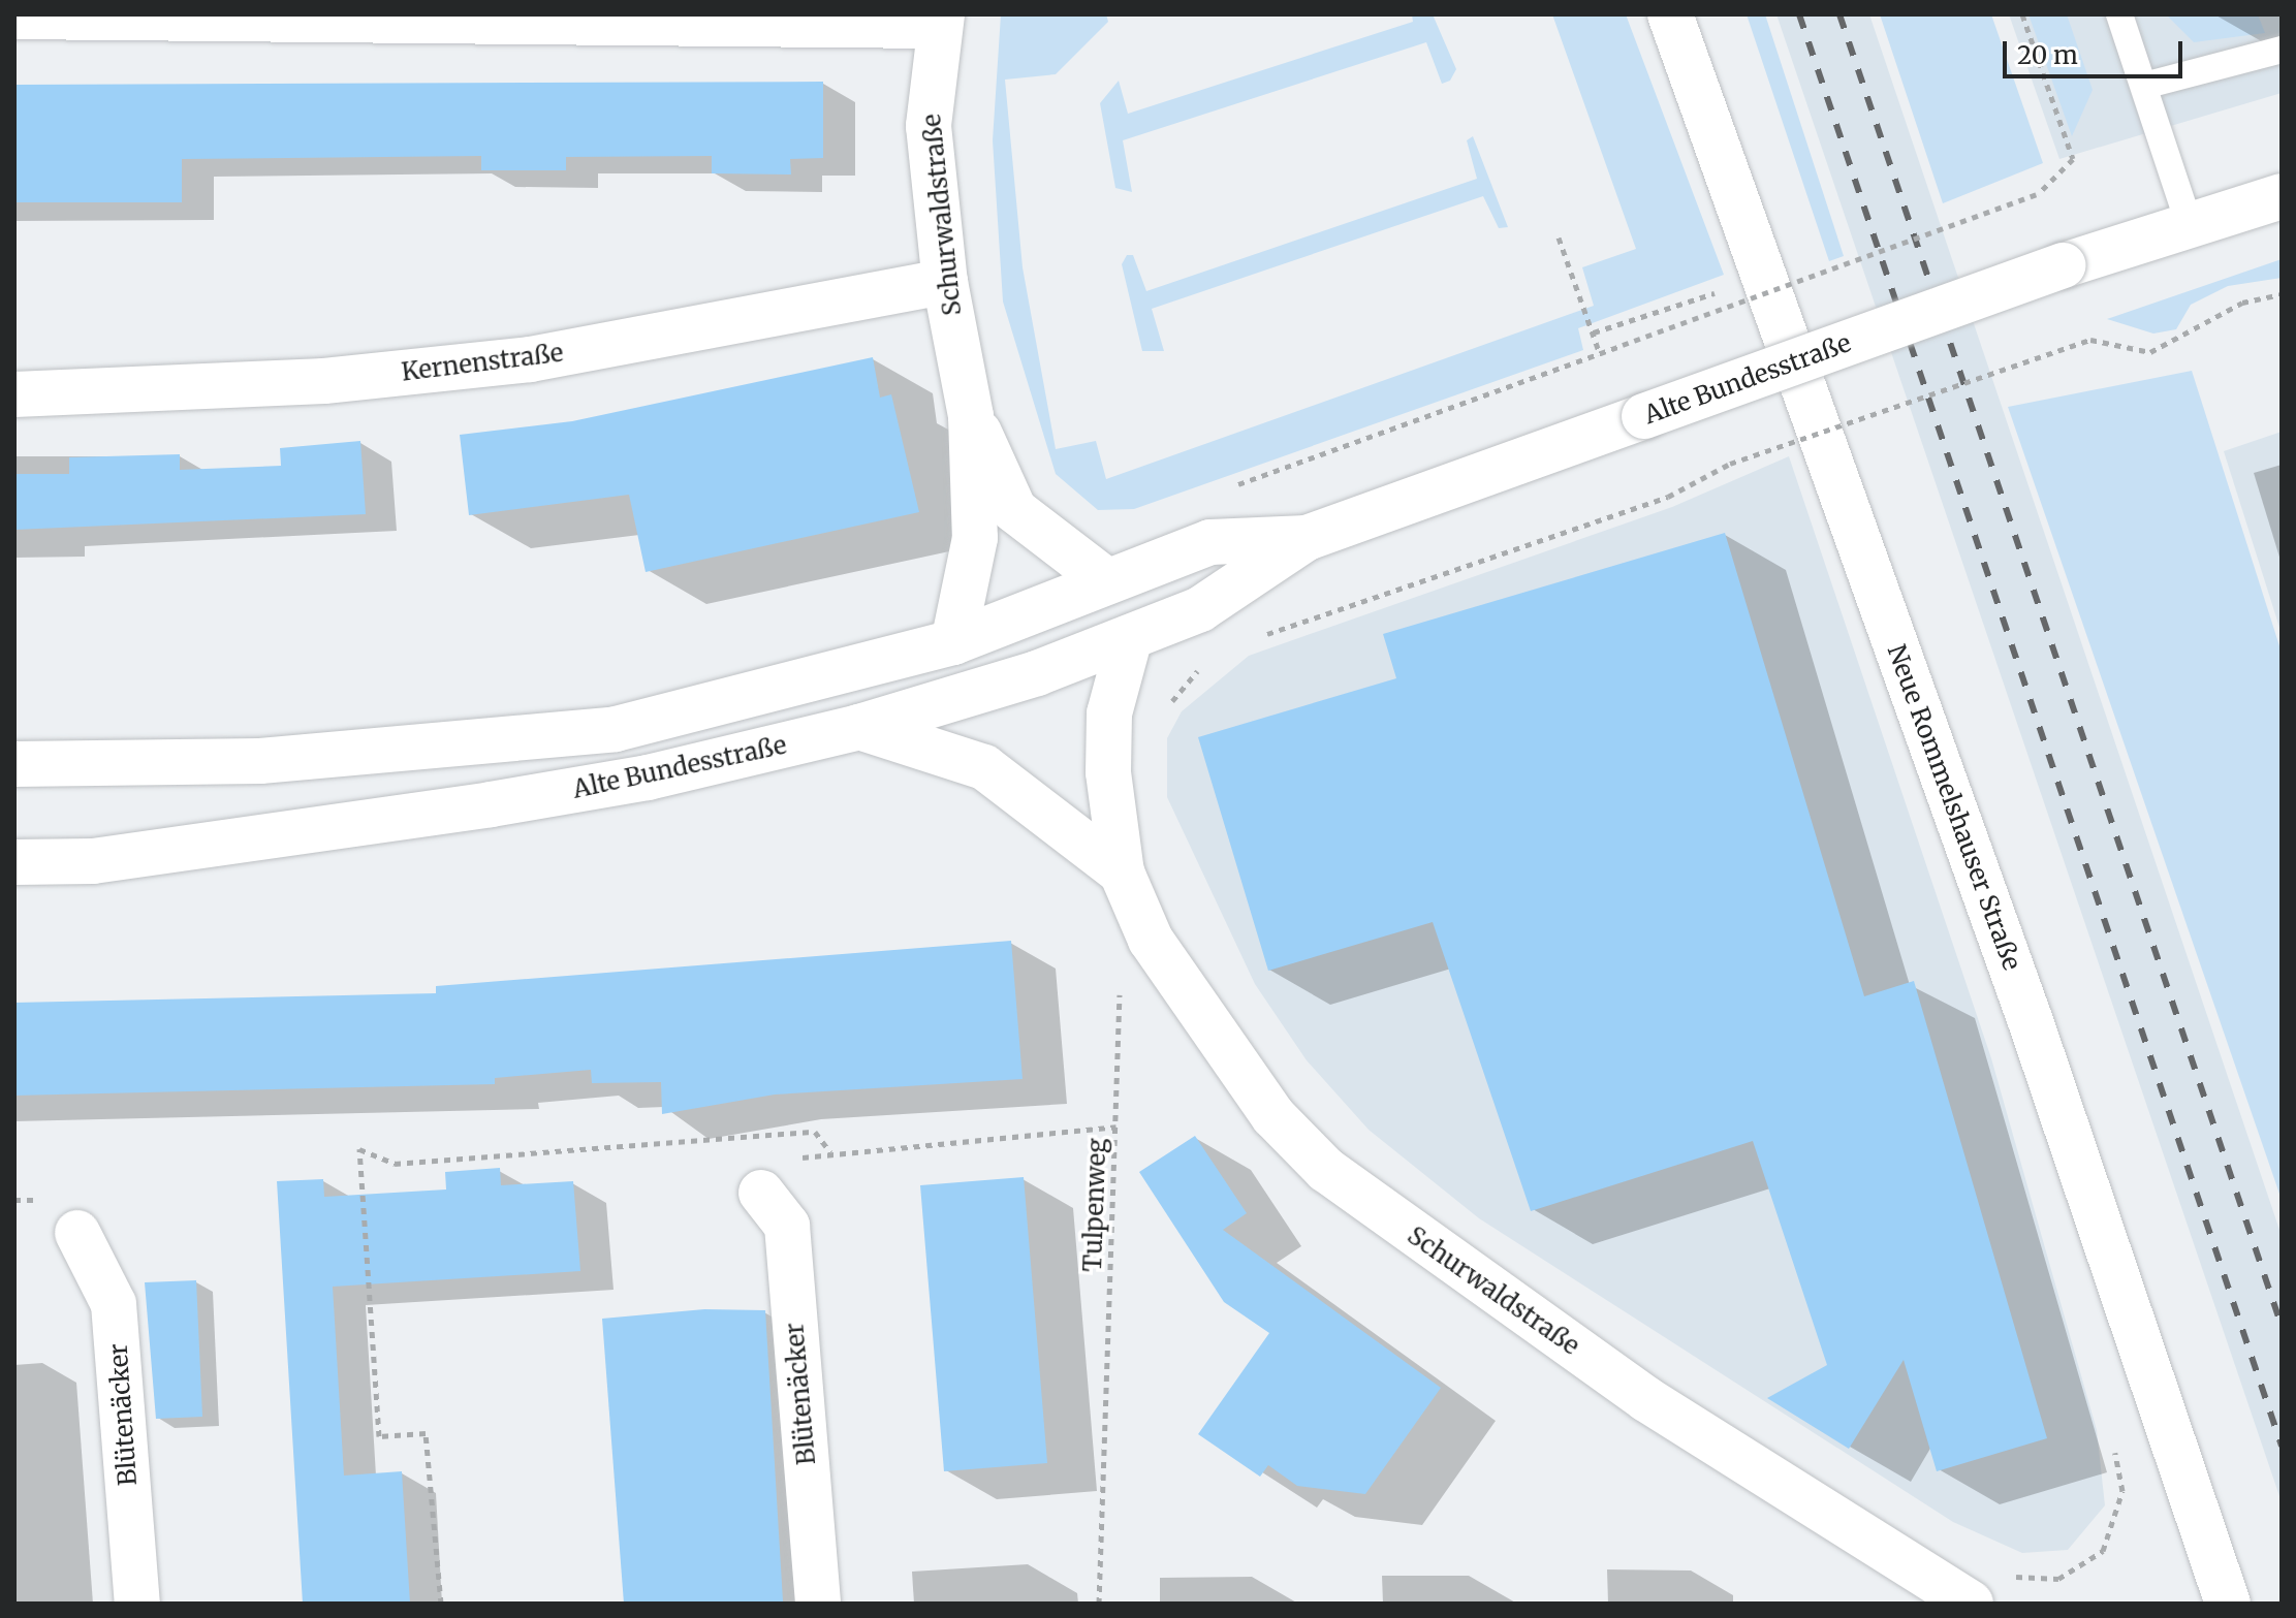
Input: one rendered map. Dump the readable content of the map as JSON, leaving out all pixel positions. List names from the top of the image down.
{
  "streets": {
    "street": [
      "Schurwaldstraße",
      "Kernenstraße",
      "Alte Bundesstraße",
      "Neue Rommelshauser Straße",
      "Blütenäcker"
    ],
    "path": ["Tulpenweg"]
  },
  "crossings": [
    ["Schurwaldstraße", "Kernenstraße"],
    ["Schurwaldstraße", "Alte Bundesstraße"]
  ],
  "scale_bar": "20 m"
}
